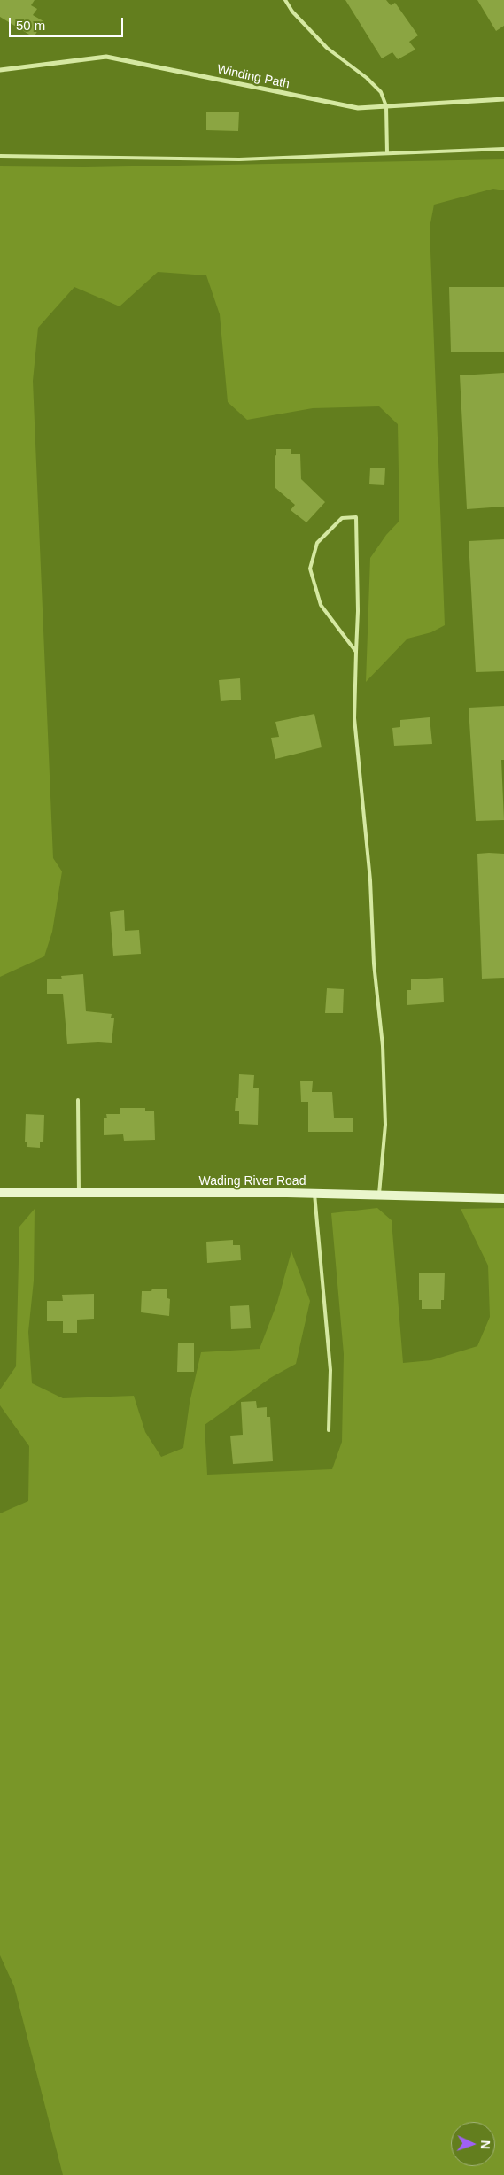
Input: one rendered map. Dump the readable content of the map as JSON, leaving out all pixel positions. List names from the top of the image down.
{
  "streets": {
    "main road": ["Wading River Road"],
    "street": ["Winding Path"]
  },
  "scale_bar": "50 m",
  "north": "right"
}
